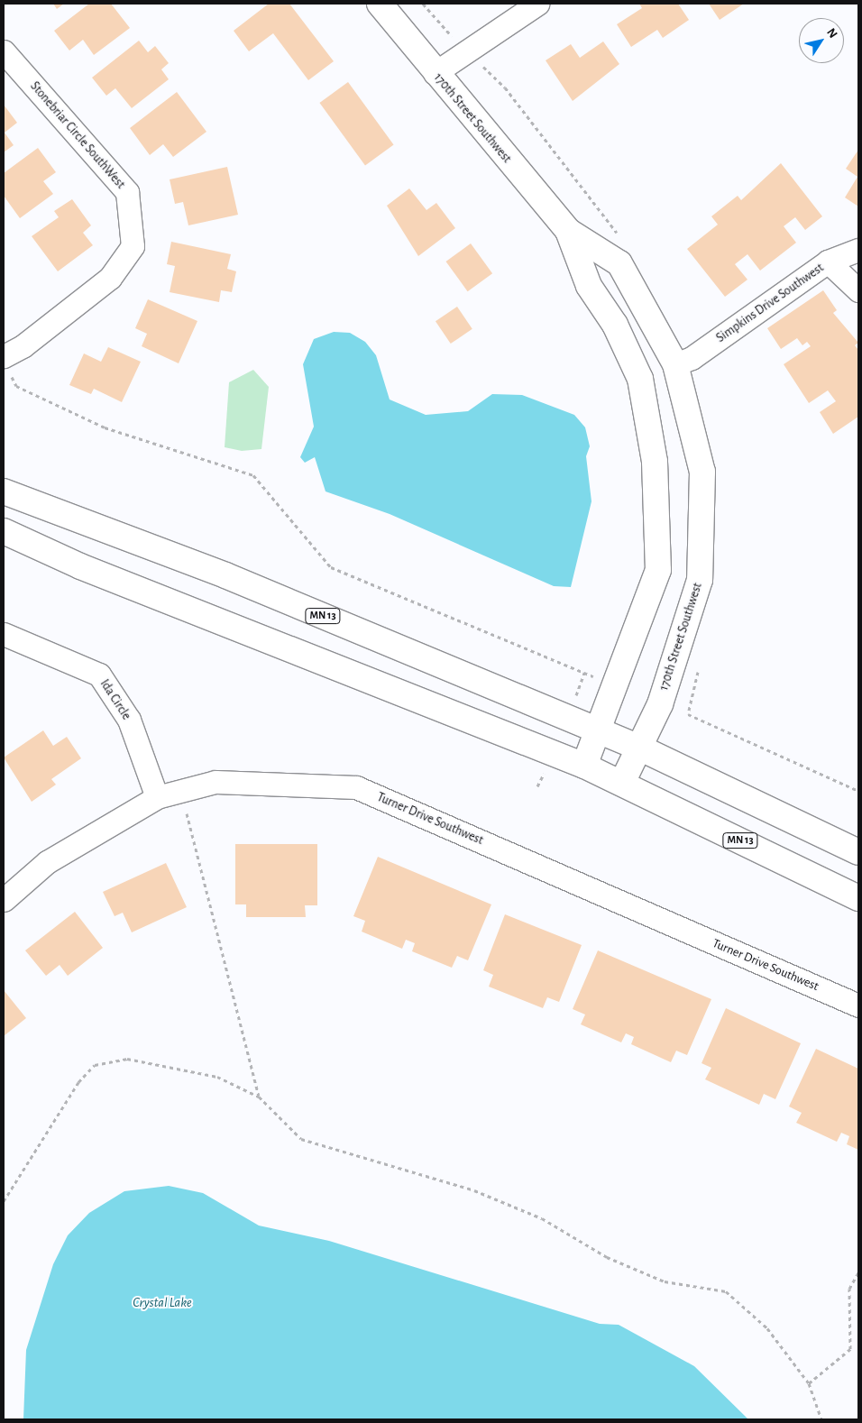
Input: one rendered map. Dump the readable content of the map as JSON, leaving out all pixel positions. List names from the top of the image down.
{
  "streets": {
    "main road": ["170th Street Southwest", "MN 13"],
    "street": [
      "Stonebriar Circle SouthWest",
      "Simpkins Drive Southwest",
      "Ida Circle",
      "Turner Drive Southwest"
    ]
  },
  "crossings": [
    ["170th Street Southwest", "Simpkins Drive Southwest"],
    ["170th Street Southwest", "MN 13"],
    ["Ida Circle", "Turner Drive Southwest"]
  ],
  "water": ["Crystal Lake"],
  "north": "top right"
}
